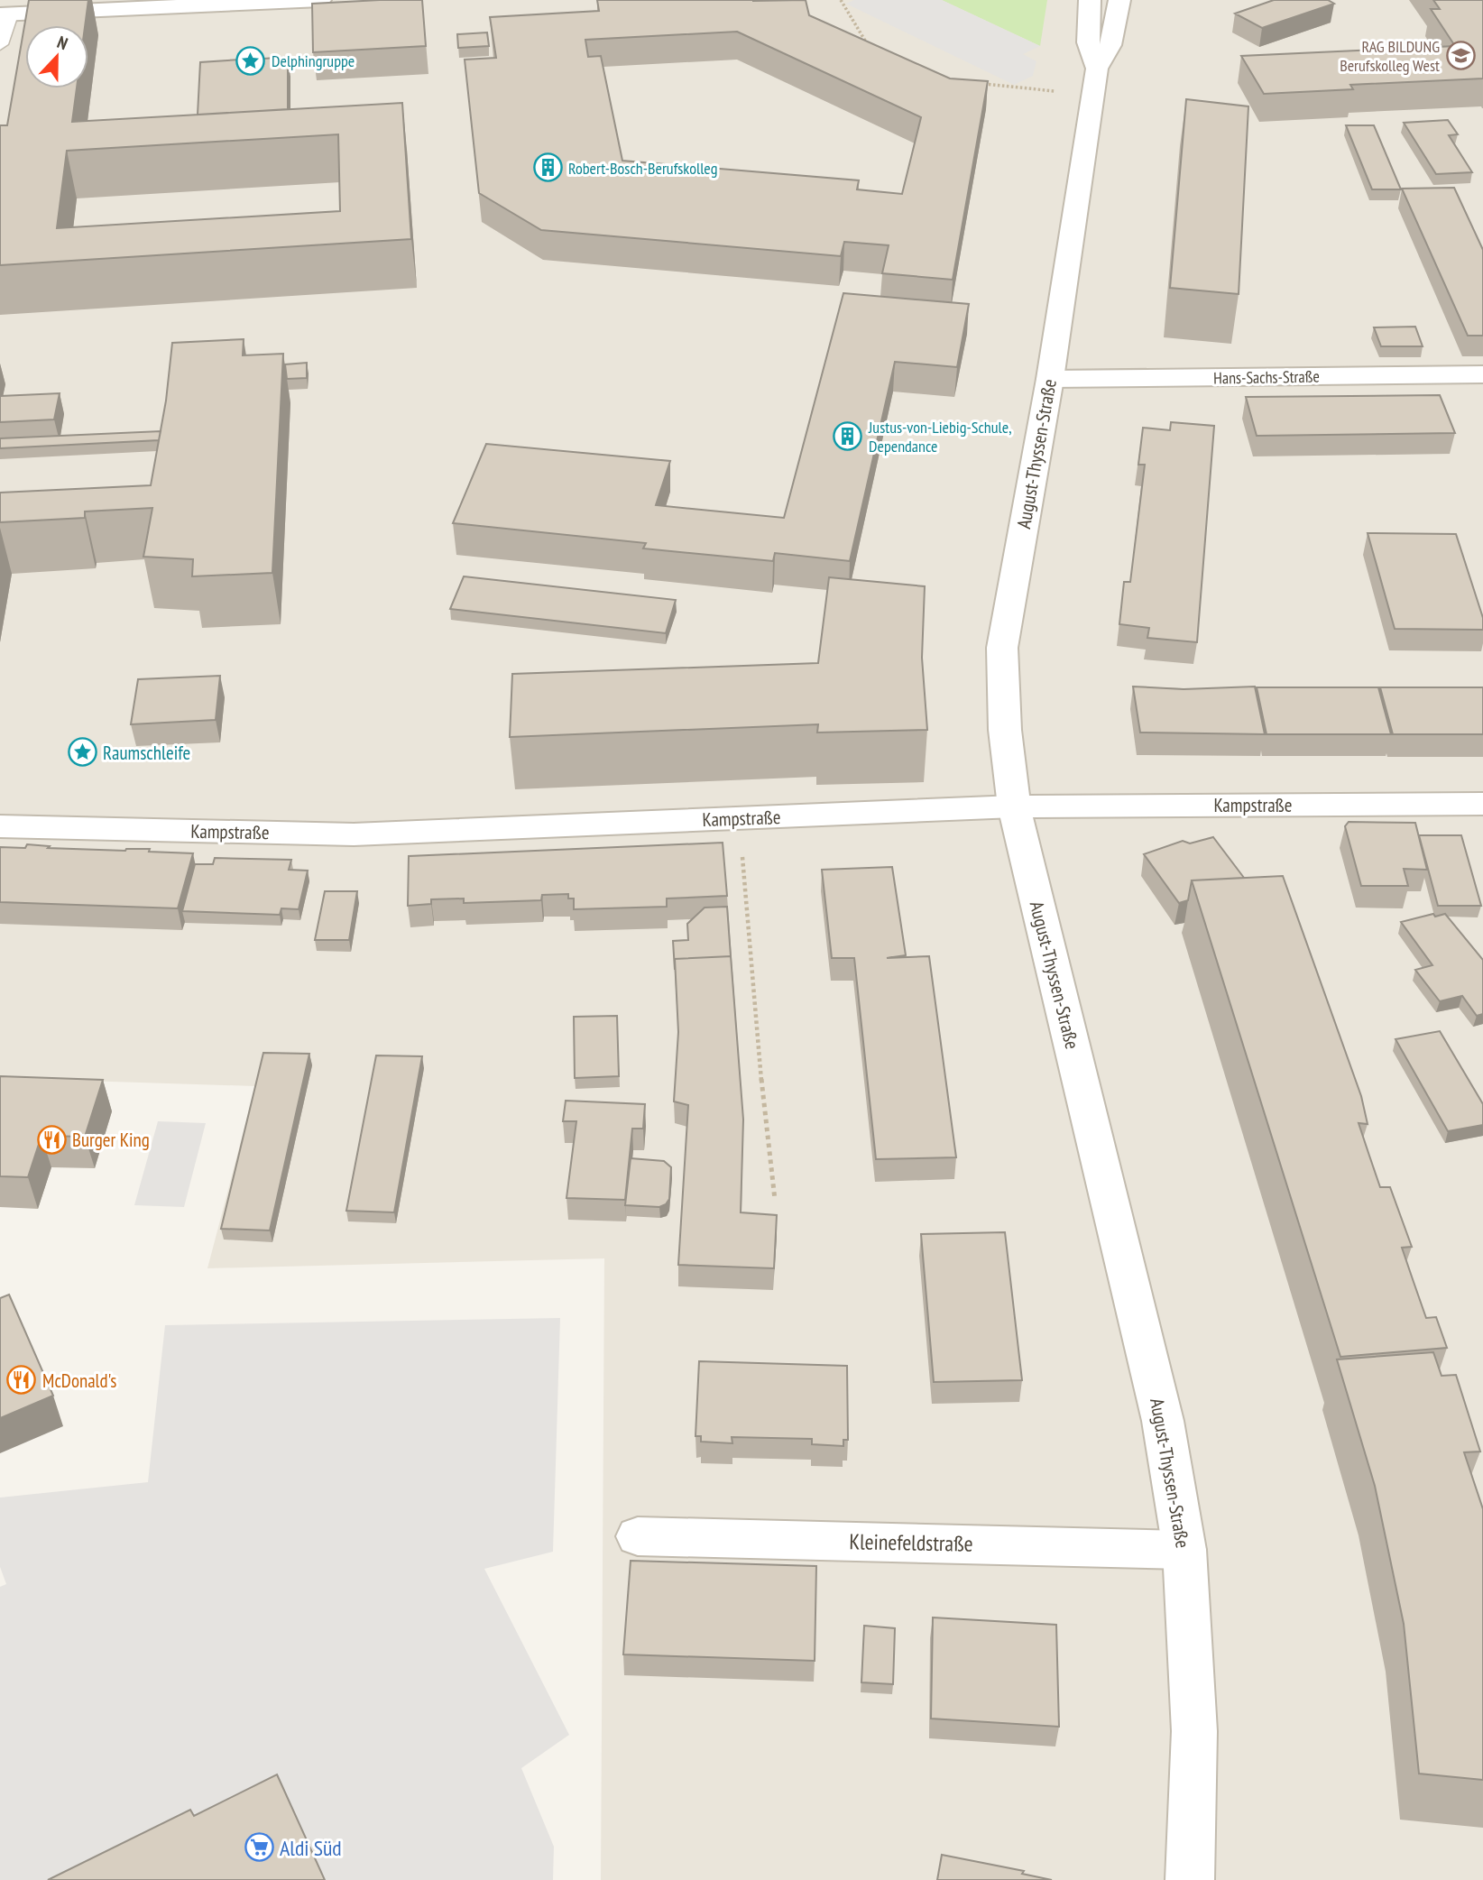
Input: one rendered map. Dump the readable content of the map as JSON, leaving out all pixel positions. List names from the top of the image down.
{
  "streets": {
    "street": [
      "Hans-Sachs-Straße",
      "August-Thyssen-Straße",
      "Kampstraße",
      "Kleinefeldstraße"
    ]
  },
  "crossings": [
    ["Hans-Sachs-Straße", "August-Thyssen-Straße"],
    ["August-Thyssen-Straße", "Kampstraße"],
    ["August-Thyssen-Straße", "Kleinefeldstraße"]
  ],
  "places": {
    "school or university": ["RAG BILDUNG Berufskolleg West"],
    "place": ["Delphingruppe", "Raumschleife"],
    "building": ["Robert-Bosch-Berufskolleg", "Justus-von-Liebig-Schule, Dependance"],
    "restaurant": ["Burger King", "McDonald's"],
    "supermarket": ["Aldi Süd"]
  },
  "north": "top"
}
